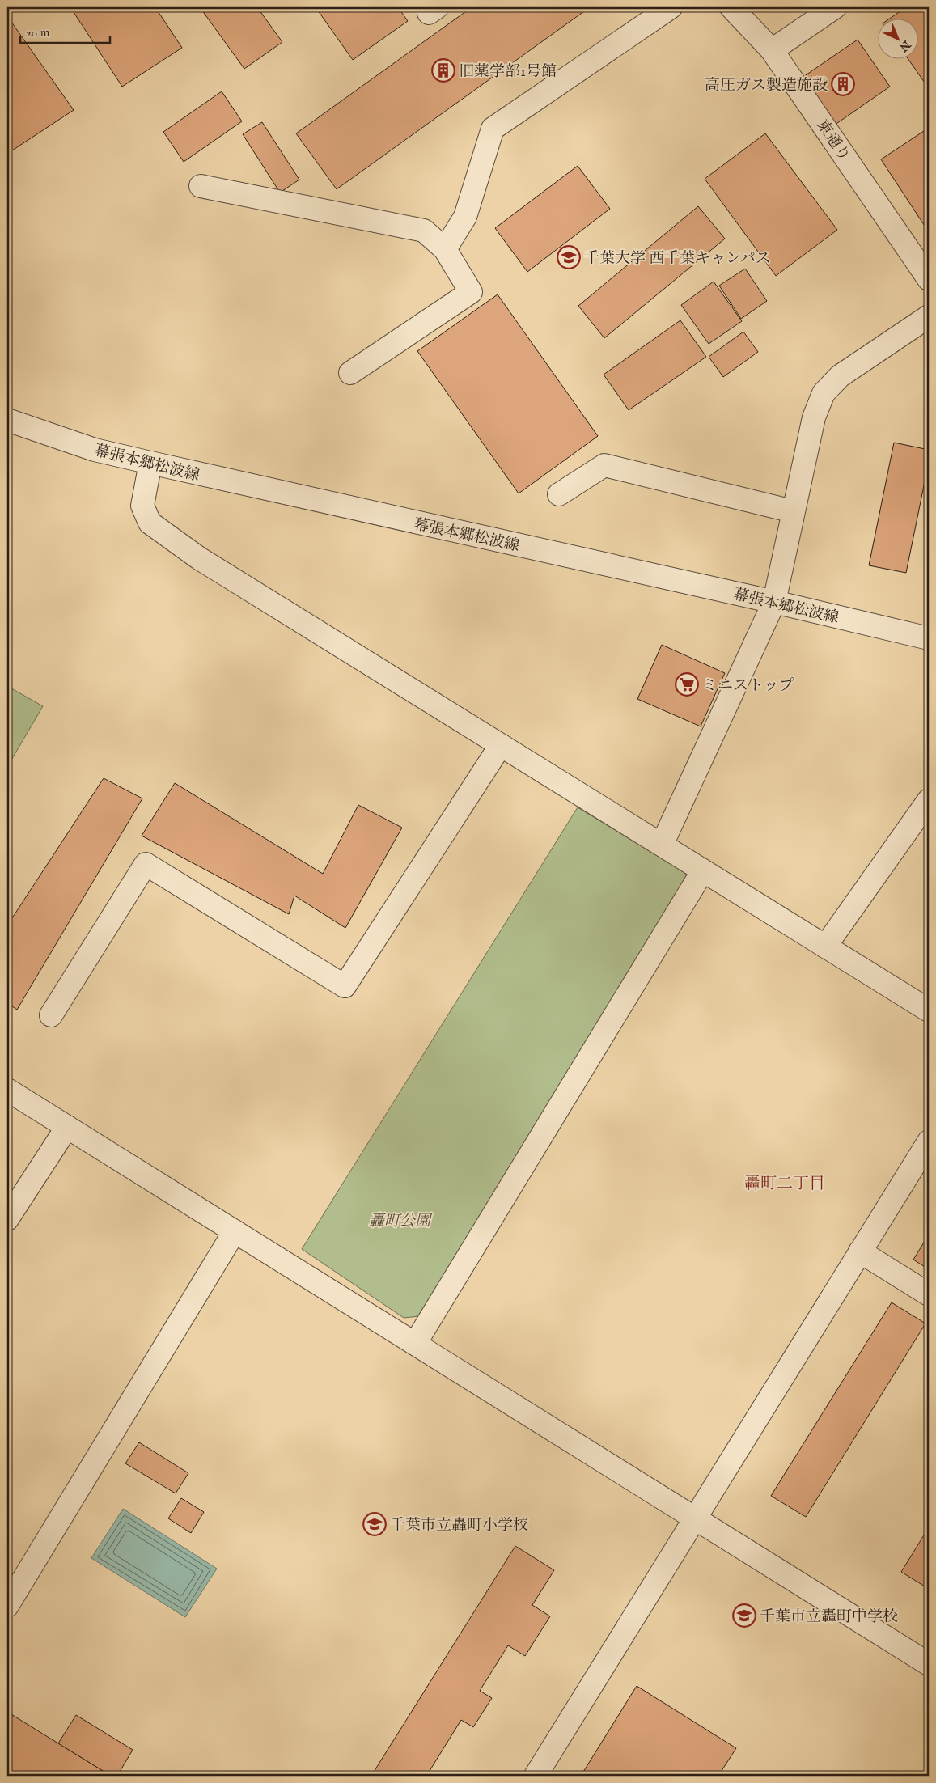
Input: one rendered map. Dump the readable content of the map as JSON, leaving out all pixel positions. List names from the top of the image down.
{
  "streets": {
    "street": ["東通り", "幕張本郷松波線"]
  },
  "districts": ["轟町二丁目"],
  "parks": ["轟町公園"],
  "places": {
    "building": ["旧薬学部1号館", "高圧ガス製造施設"],
    "school or university": ["千葉大学 西千葉キャンパス", "千葉市立轟町小学校", "千葉市立轟町中学校"],
    "supermarket": ["ミニストップ"]
  },
  "scale_bar": "20 m",
  "north": "bottom right"
}
